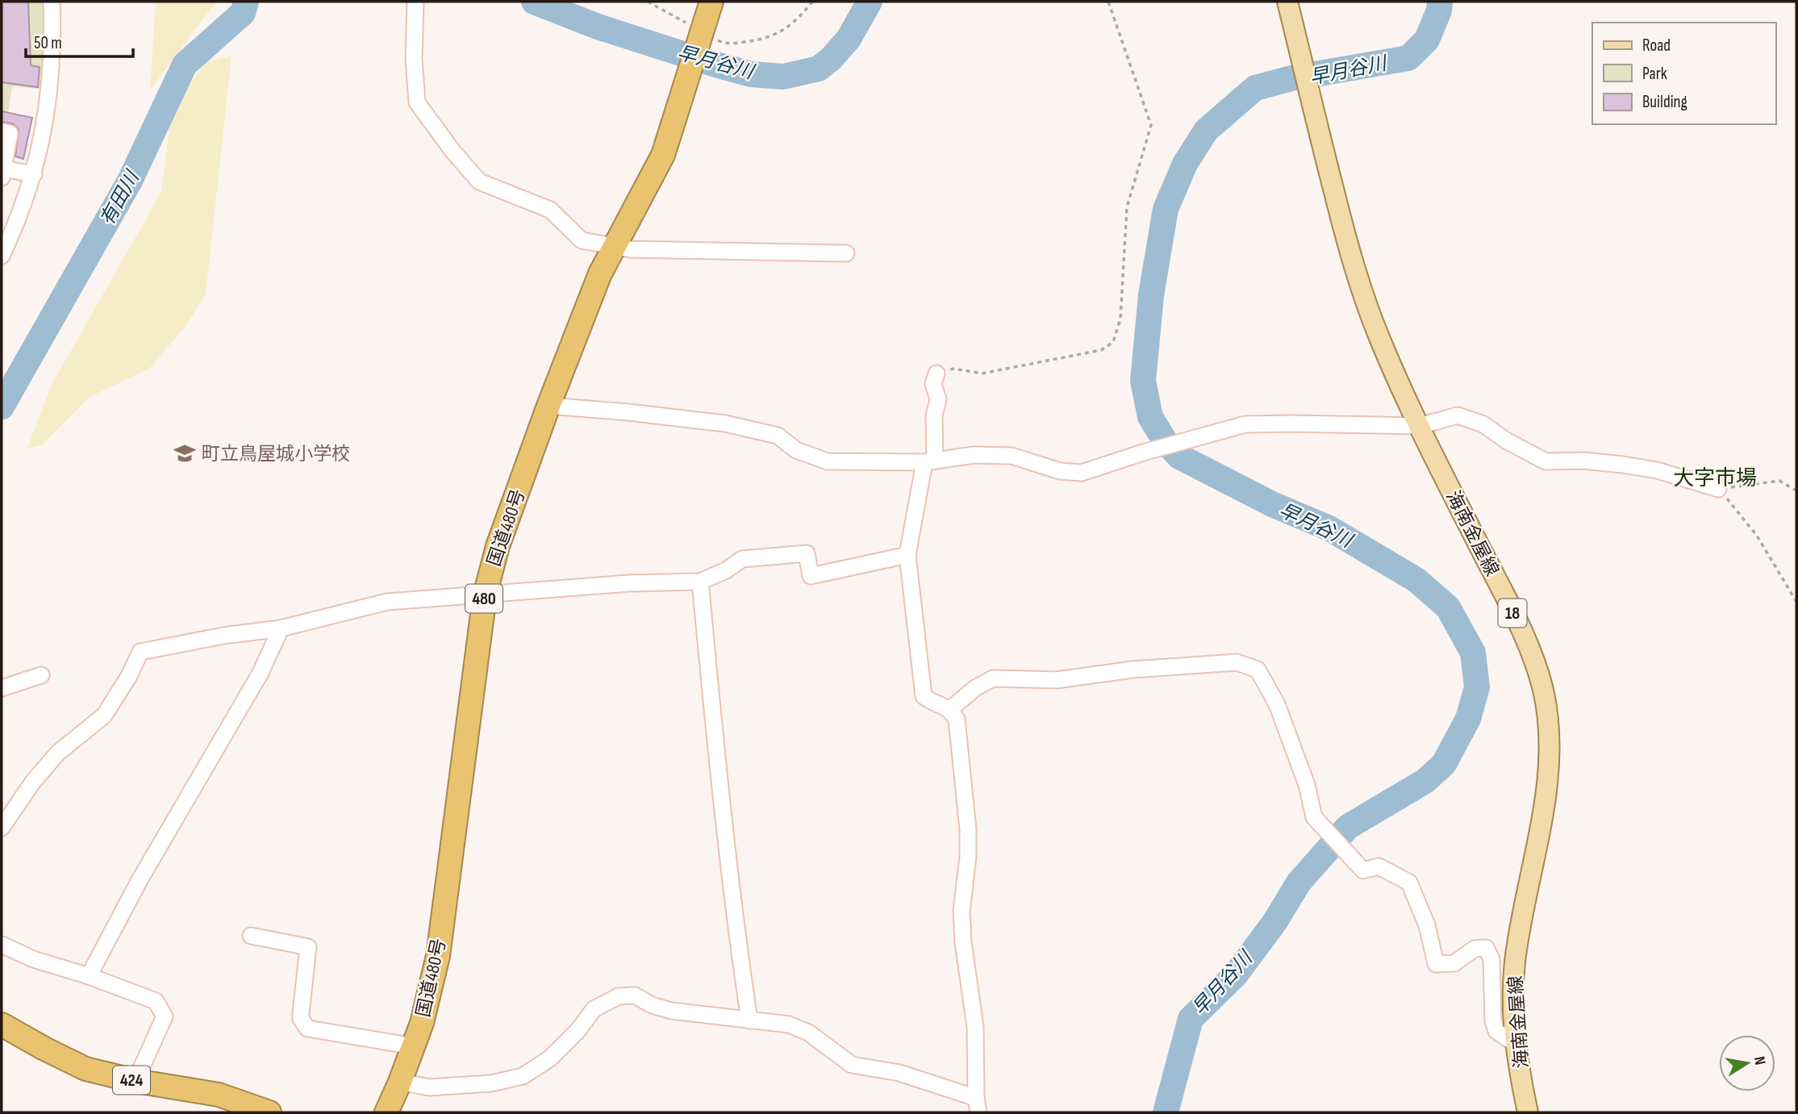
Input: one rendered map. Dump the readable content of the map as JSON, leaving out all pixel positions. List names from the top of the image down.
{
  "streets": {
    "highway": ["国道480号", "480", "424"],
    "main road": ["海南金屋線", "18"]
  },
  "districts": ["大字市場"],
  "water": ["早月谷川", "有田川"],
  "places": {
    "school or university": ["町立鳥屋城小学校"]
  },
  "legend": ["Road", "Park", "Building"],
  "scale_bar": "50 m",
  "north": "right"
}
